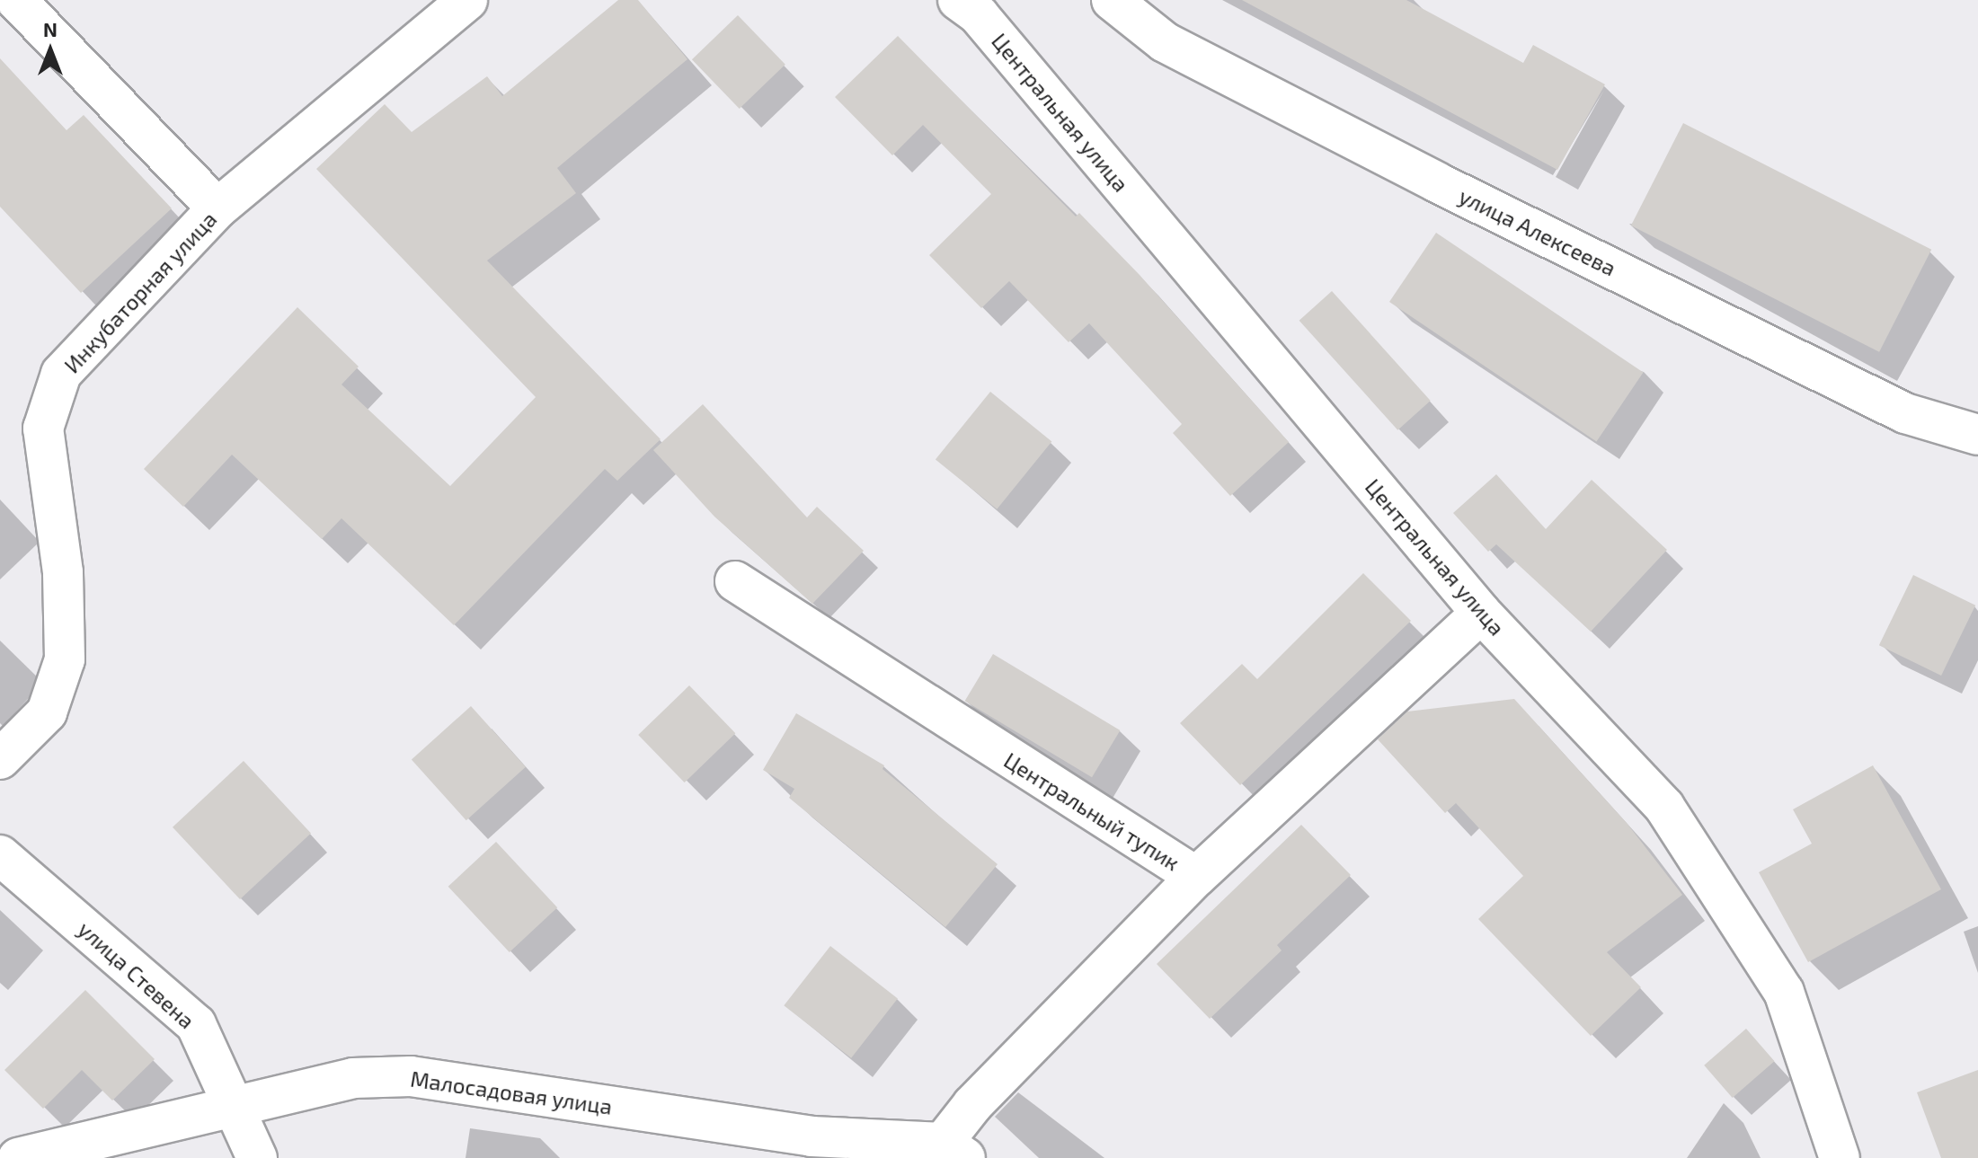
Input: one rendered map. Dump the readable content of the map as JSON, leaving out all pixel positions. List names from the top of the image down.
{
  "streets": {
    "street": [
      "Центральная улица",
      "улица Алексеева",
      "Инкубаторная улица",
      "Центральный тупик",
      "улица Стевена",
      "Малосадовая улица"
    ]
  },
  "crossings": [
    ["Центральная улица", "Центральный тупик"],
    ["улица Стевена", "Малосадовая улица"]
  ],
  "north": "top"
}
